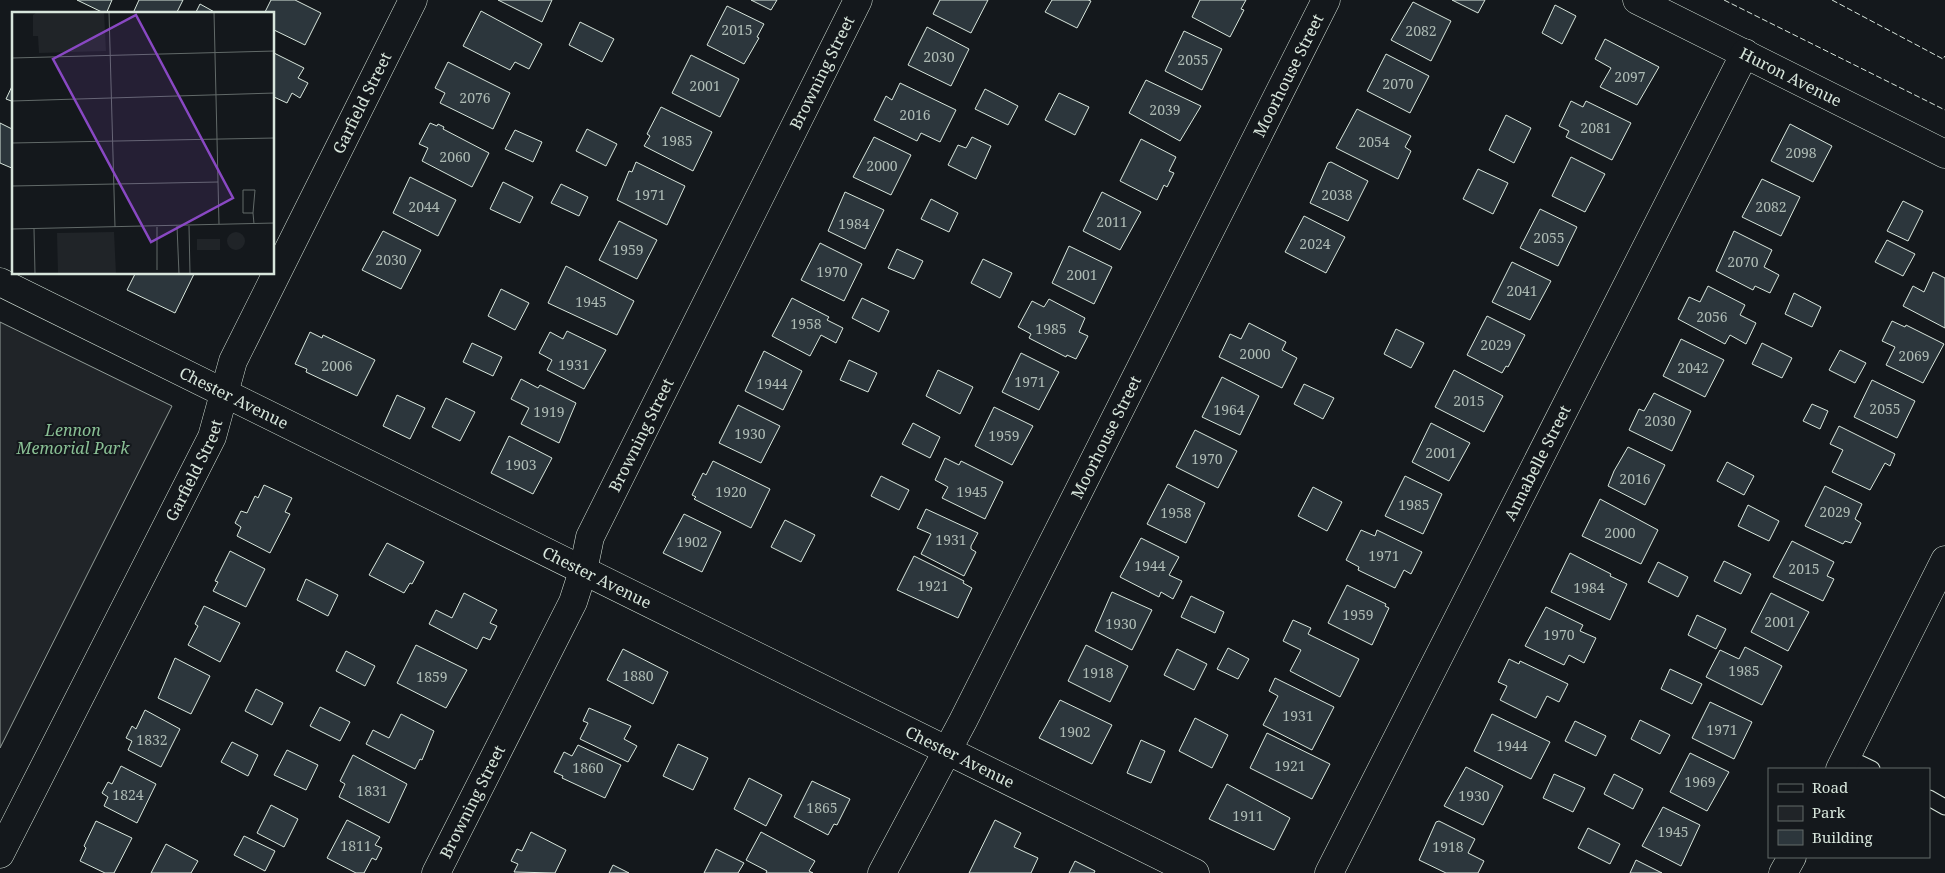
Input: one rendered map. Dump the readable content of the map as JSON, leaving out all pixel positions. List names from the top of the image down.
{
  "streets": {
    "street": [
      "Browning Street",
      "Moorhouse Street",
      "Huron Avenue",
      "Garfield Street",
      "Chester Avenue",
      "Annabelle Street"
    ]
  },
  "crossings": [
    ["Browning Street", "Chester Avenue"],
    ["Moorhouse Street", "Chester Avenue"],
    ["Huron Avenue", "Annabelle Street"],
    ["Garfield Street", "Chester Avenue"]
  ],
  "parks": ["Lennon Memorial Park"],
  "house_numbers": [
    "2015",
    "2082",
    "2030",
    "2055",
    "2097",
    "2070",
    "2001",
    "2076",
    "2039",
    "2016",
    "2081",
    "1985",
    "2054",
    "2098",
    "2060",
    "2000",
    "1971",
    "2038",
    "2044",
    "2082",
    "2011",
    "1984",
    "2055",
    "2024",
    "1959",
    "2030",
    "2070",
    "1970",
    "2001",
    "2041",
    "1945",
    "2056",
    "1958",
    "1985",
    "2029",
    "2000",
    "2069",
    "1931",
    "2006",
    "2042",
    "1971",
    "1944",
    "2015",
    "2055",
    "1964",
    "1919",
    "2030",
    "1930",
    "1959",
    "2001",
    "1970",
    "1903",
    "2016",
    "1920",
    "1945",
    "1985",
    "2029",
    "1958",
    "2000",
    "1931",
    "1902",
    "1971",
    "1944",
    "2015",
    "1921",
    "1984",
    "1959",
    "2001",
    "1930",
    "1970",
    "1985",
    "1918",
    "1880",
    "1859",
    "1931",
    "1971",
    "1902",
    "1832",
    "1944",
    "1921",
    "1860",
    "1969",
    "1831",
    "1824",
    "1930",
    "1865",
    "1911",
    "1945",
    "1811",
    "1918"
  ],
  "legend": ["Road", "Park", "Building"]
}
